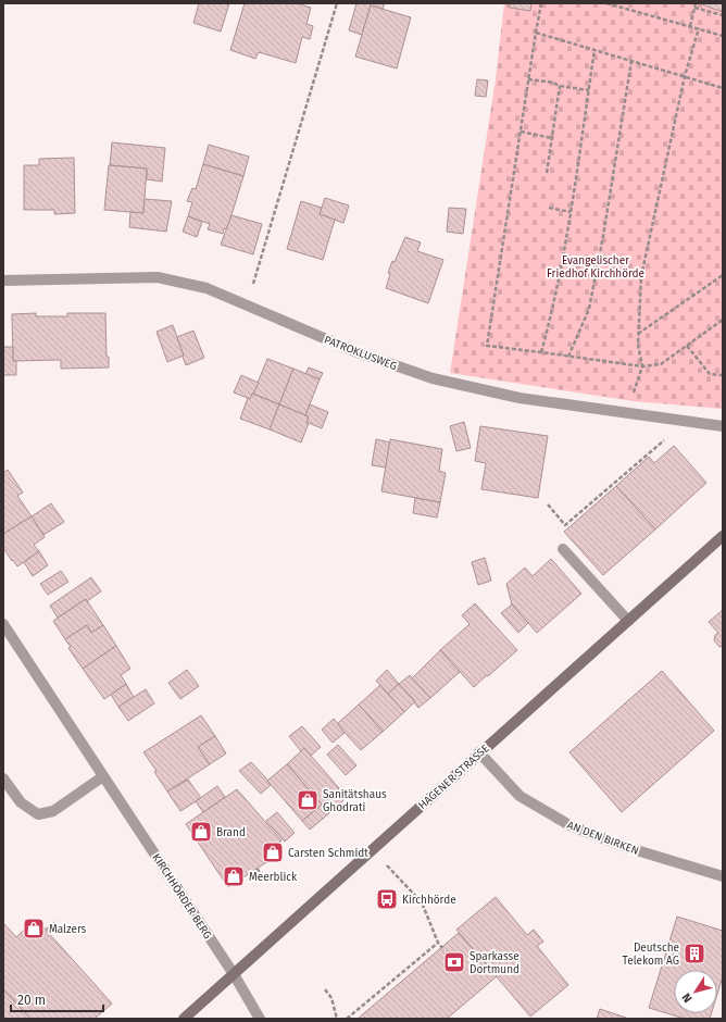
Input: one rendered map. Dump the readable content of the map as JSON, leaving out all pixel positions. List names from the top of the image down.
{
  "streets": {
    "main road": ["HAGENER STRASSE"],
    "street": ["PATROKLUSWEG", "AN DEN BIRKEN", "KIRCHHÖRDER BERG"]
  },
  "crossings": [
    ["HAGENER STRASSE", "AN DEN BIRKEN"],
    ["HAGENER STRASSE", "KIRCHHÖRDER BERG"]
  ],
  "parks": ["Evangelischer Friedhof Kirchhörde"],
  "places": {
    "shop": [
      "Sanitätshaus Ghodrati",
      "Brand",
      "Carsten Schmidt",
      "Meerblick",
      "Malzers"
    ],
    "bus stop": ["Kirchhörde"],
    "building": ["Deutsche Telekom AG"],
    "bank": ["Sparkasse Dortmund"]
  },
  "scale_bar": "20 m",
  "north": "bottom left"
}
